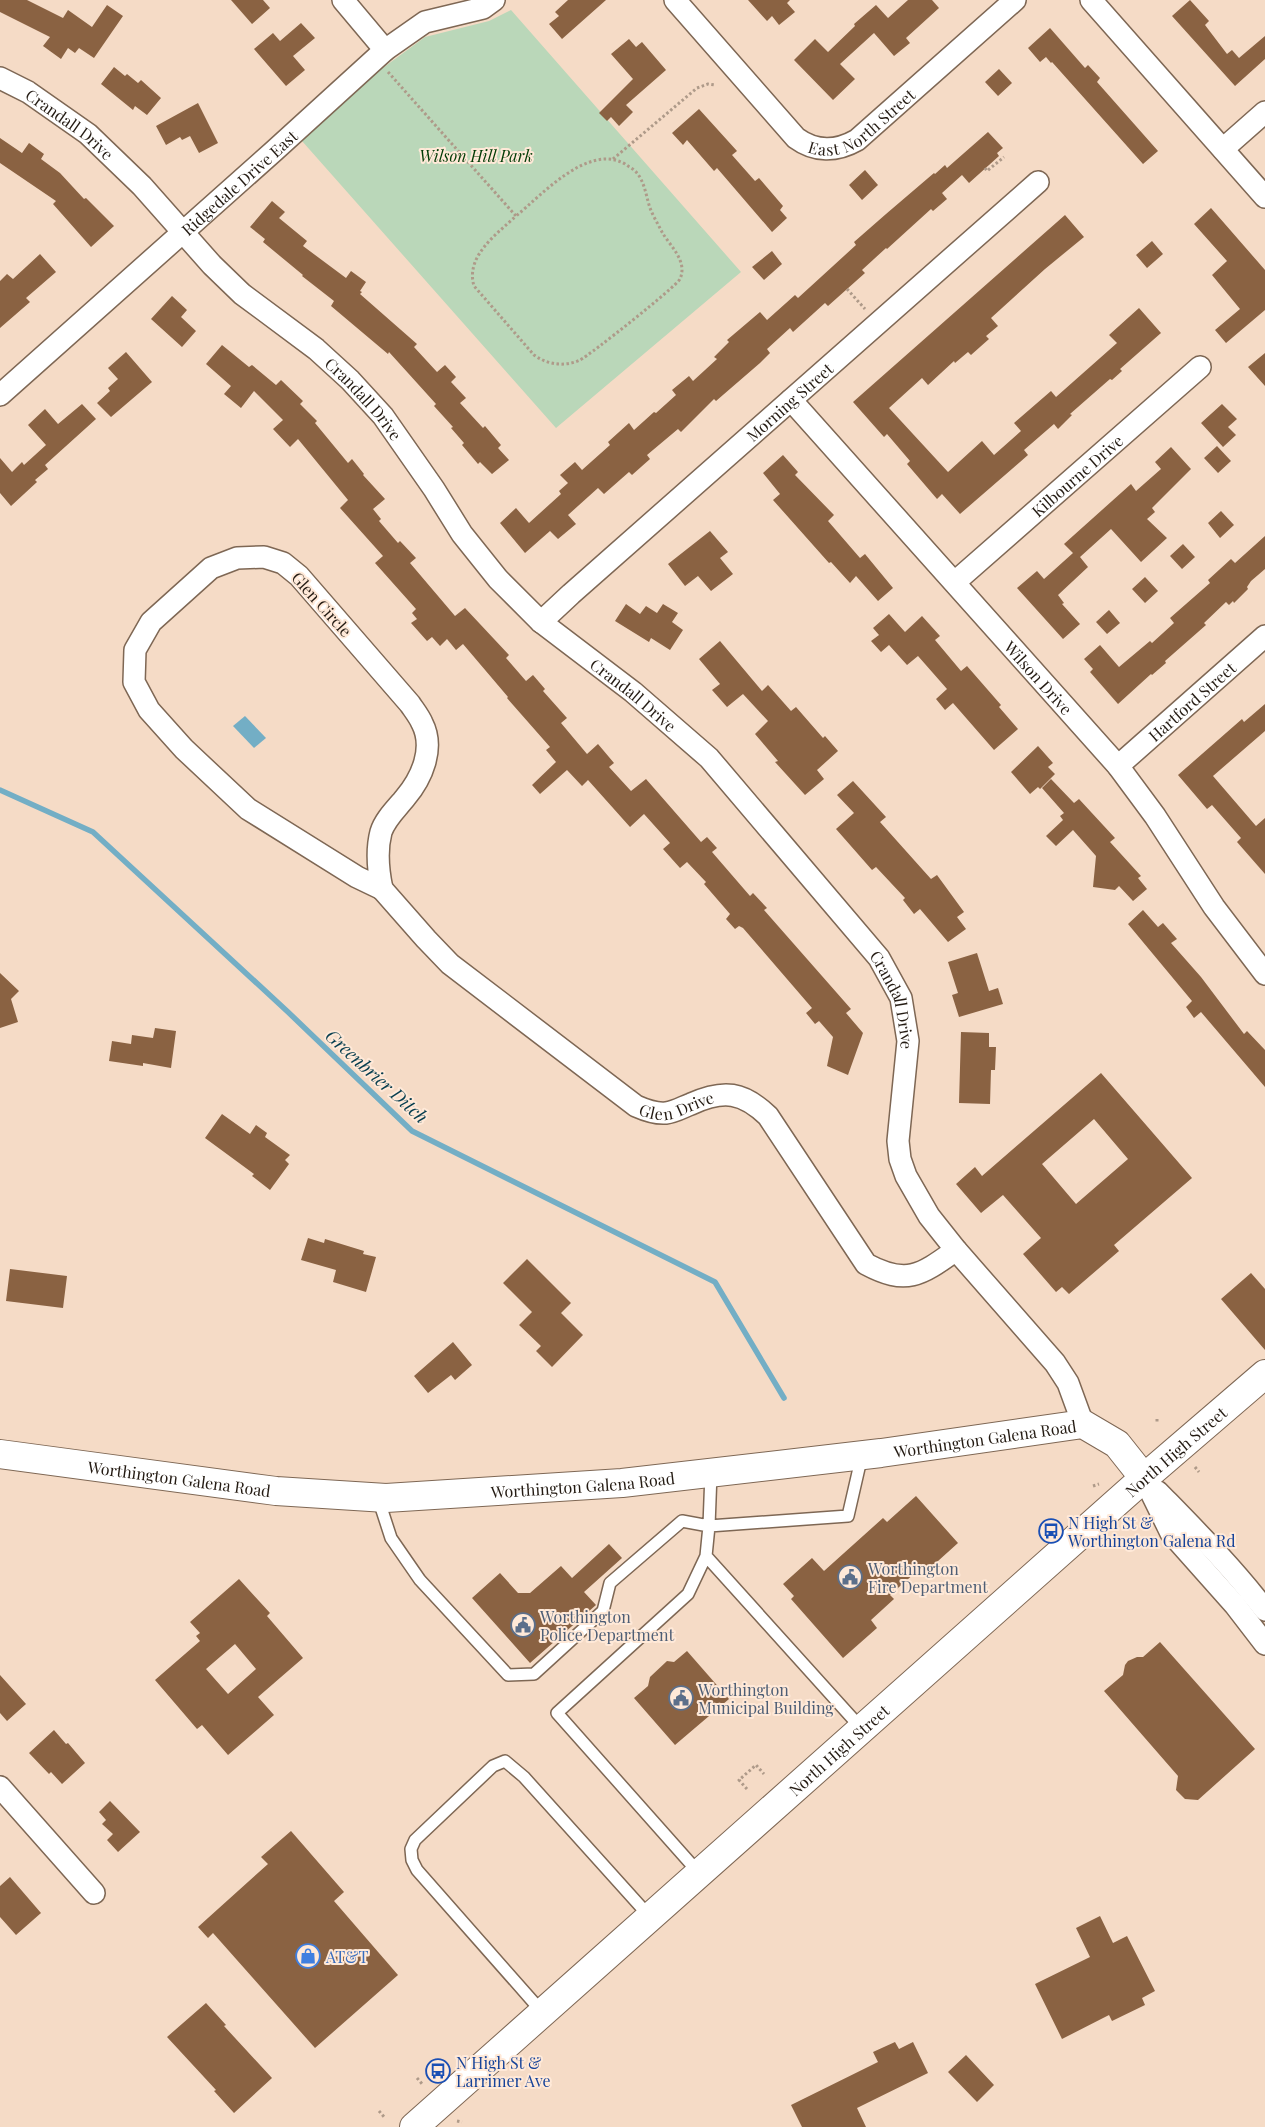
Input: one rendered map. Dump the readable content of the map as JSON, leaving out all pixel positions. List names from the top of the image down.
{
  "streets": {
    "street": [
      "East North Street",
      "Crandall Drive",
      "Ridgedale Drive East",
      "Morning Street",
      "Kilbourne Drive",
      "Glen Circle",
      "Wilson Drive",
      "Hartford Street",
      "Glen Drive",
      "Worthington Galena Road",
      "North High Street"
    ]
  },
  "crossings": [
    ["Crandall Drive", "Ridgedale Drive East"],
    ["Crandall Drive", "Morning Street"],
    ["Crandall Drive", "Glen Drive"],
    ["Crandall Drive", "Worthington Galena Road"],
    ["Morning Street", "Wilson Drive"],
    ["Kilbourne Drive", "Wilson Drive"],
    ["Glen Circle", "Glen Drive"],
    ["Wilson Drive", "Hartford Street"],
    ["Worthington Galena Road", "North High Street"]
  ],
  "water": ["Greenbrier Ditch"],
  "parks": ["Wilson Hill Park"],
  "places": {
    "bus stop": ["N High St & Worthington Galena Rd", "N High St & Larrimer Ave"],
    "public building": ["Worthington Fire Department", "Worthington Police Department", "Worthington Municipal Building"],
    "shop": ["AT&T"]
  }
}
